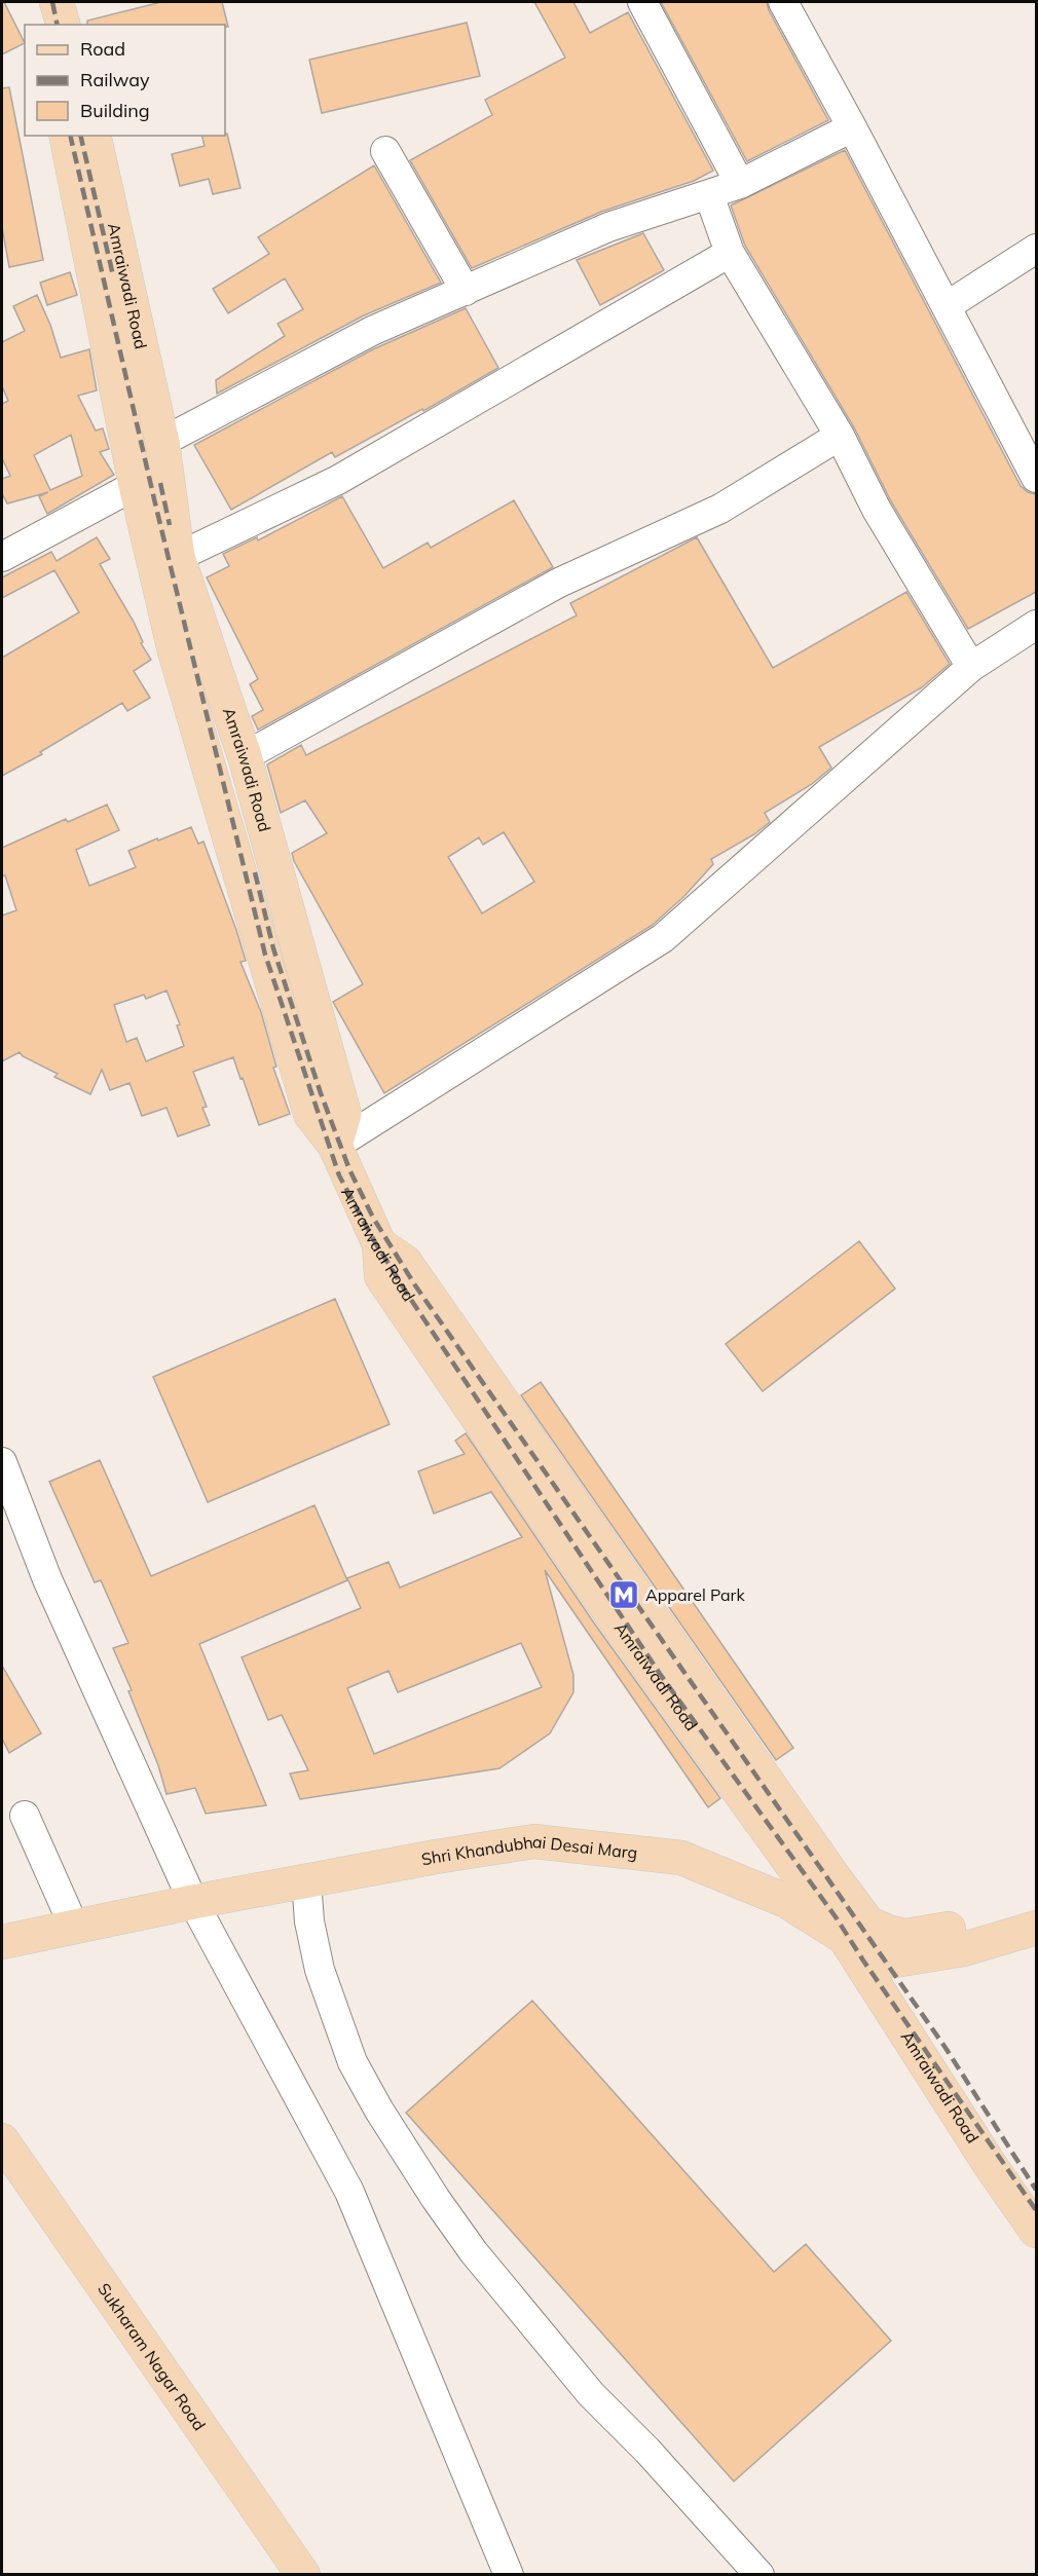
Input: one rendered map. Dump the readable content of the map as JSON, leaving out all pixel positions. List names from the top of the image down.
{
  "streets": {
    "main road": ["Amraiwadi Road", "Shri Khandubhai Desai Marg", "Sukharam Nagar Road"]
  },
  "crossings": [
    ["Amraiwadi Road", "Shri Khandubhai Desai Marg"]
  ],
  "places": {
    "metro station": ["Apparel Park"]
  },
  "legend": ["Road", "Railway", "Building"]
}
